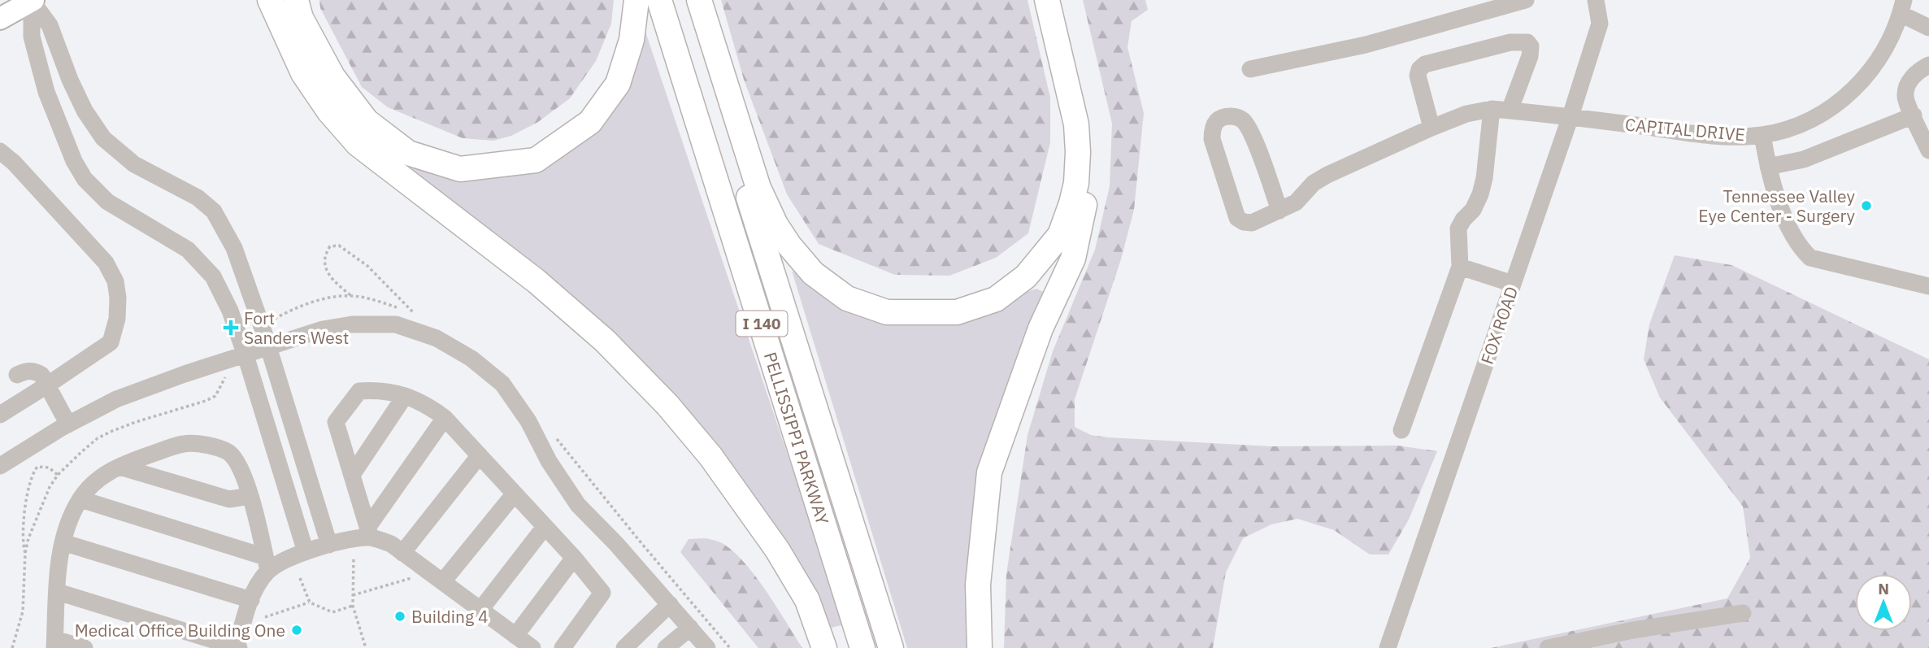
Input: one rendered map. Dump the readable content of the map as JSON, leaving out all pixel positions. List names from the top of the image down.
{
  "streets": {
    "highway": ["I 140", "PELLISSIPPI PARKWAY"],
    "street": ["CAPITAL DRIVE", "FOX ROAD"]
  },
  "crossings": [
    ["CAPITAL DRIVE", "FOX ROAD"]
  ],
  "places": {
    "other": ["Tennessee Valley Eye Center - Surgery", "Building 4", "Medical Office Building One"],
    "health": ["Fort Sanders West"]
  },
  "north": "top"
}
